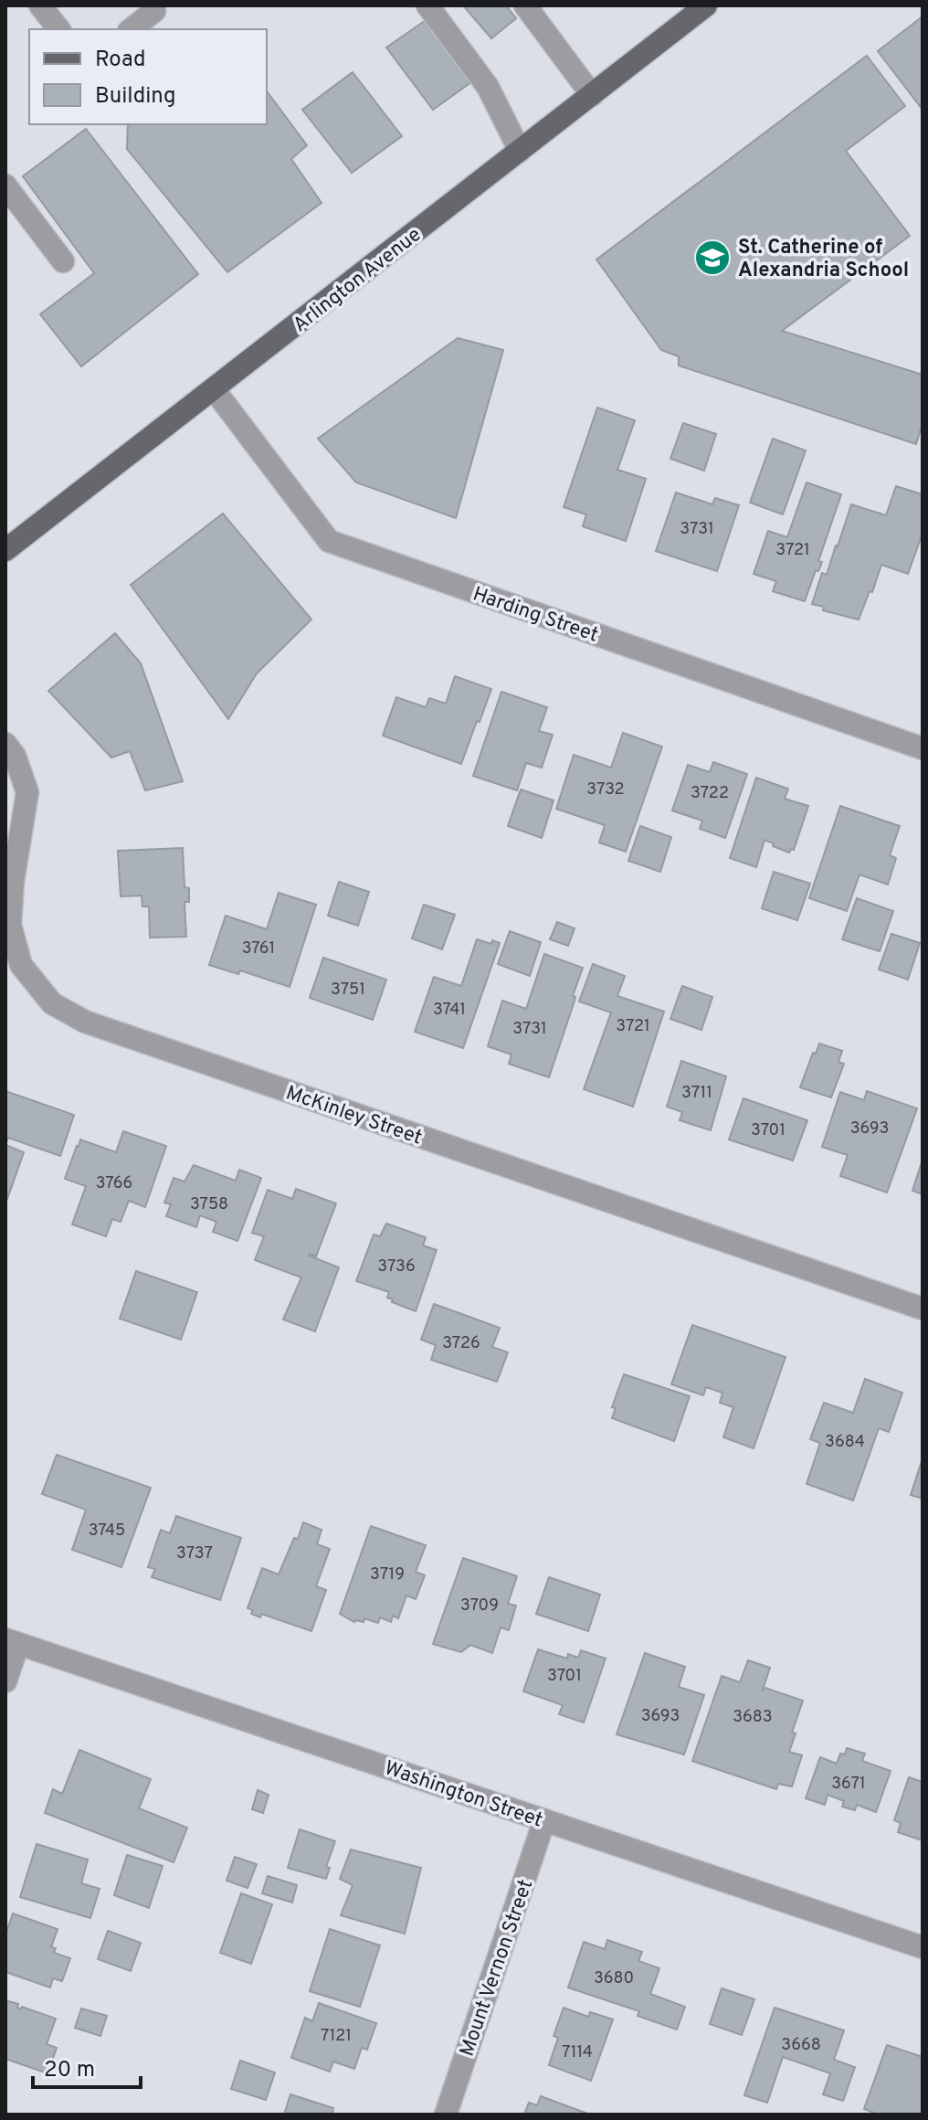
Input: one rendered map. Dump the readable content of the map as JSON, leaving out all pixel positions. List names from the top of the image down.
{
  "streets": {
    "main road": ["Arlington Avenue"],
    "street": [
      "Harding Street",
      "McKinley Street",
      "Washington Street",
      "Mount Vernon Street"
    ]
  },
  "crossings": [
    ["Arlington Avenue", "Harding Street"],
    ["Washington Street", "Mount Vernon Street"]
  ],
  "places": {
    "school or university": ["St. Catherine of Alexandria School"]
  },
  "house_numbers": [
    "3731",
    "3721",
    "3732",
    "3722",
    "3761",
    "3751",
    "3741",
    "3721",
    "3731",
    "3711",
    "3693",
    "3701",
    "3766",
    "3758",
    "3736",
    "3726",
    "3684",
    "3745",
    "3737",
    "3719",
    "3709",
    "3701",
    "3693",
    "3683",
    "3671",
    "3680",
    "7121",
    "3668",
    "7114"
  ],
  "legend": ["Road", "Building"],
  "scale_bar": "20 m"
}
